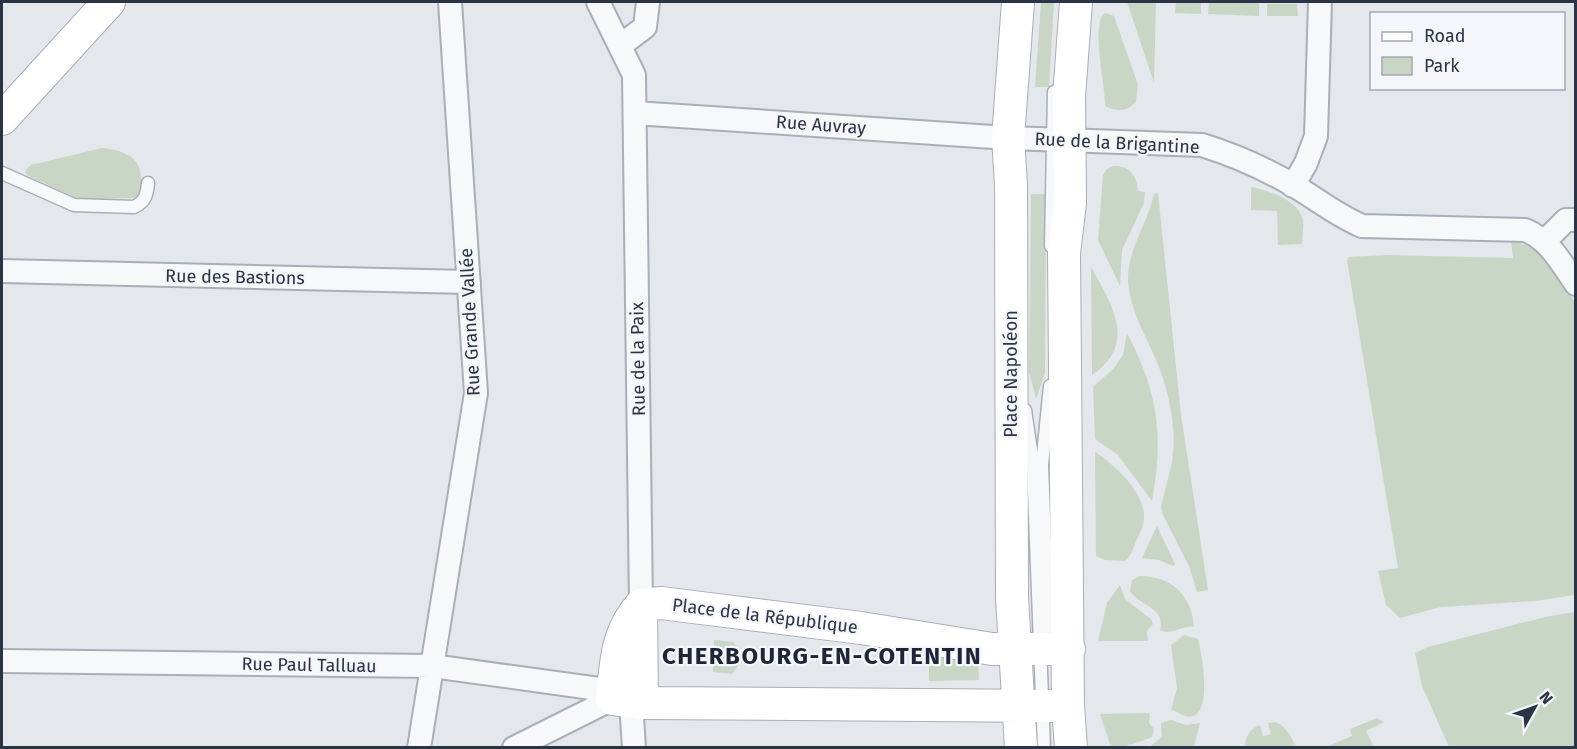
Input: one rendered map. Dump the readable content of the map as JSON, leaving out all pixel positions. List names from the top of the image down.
{
  "streets": {
    "main road": ["Place Napoléon", "Place de la République"],
    "street": [
      "Rue Auvray",
      "Rue de la Brigantine",
      "Rue des Bastions",
      "Rue Grande Vallée",
      "Rue de la Paix",
      "Rue Paul Talluau"
    ]
  },
  "crossings": [
    ["Rue Auvray", "Rue de la Brigantine"],
    ["Rue Auvray", "Rue de la Paix"],
    ["Rue Auvray", "Place Napoléon"],
    ["Rue de la Brigantine", "Place Napoléon"],
    ["Rue des Bastions", "Rue Grande Vallée"],
    ["Rue Grande Vallée", "Rue Paul Talluau"],
    ["Rue de la Paix", "Place de la République"],
    ["Place Napoléon", "Place de la République"]
  ],
  "districts": ["CHERBOURG-EN-COTENTIN"],
  "legend": ["Road", "Park"],
  "north": "top right"
}
